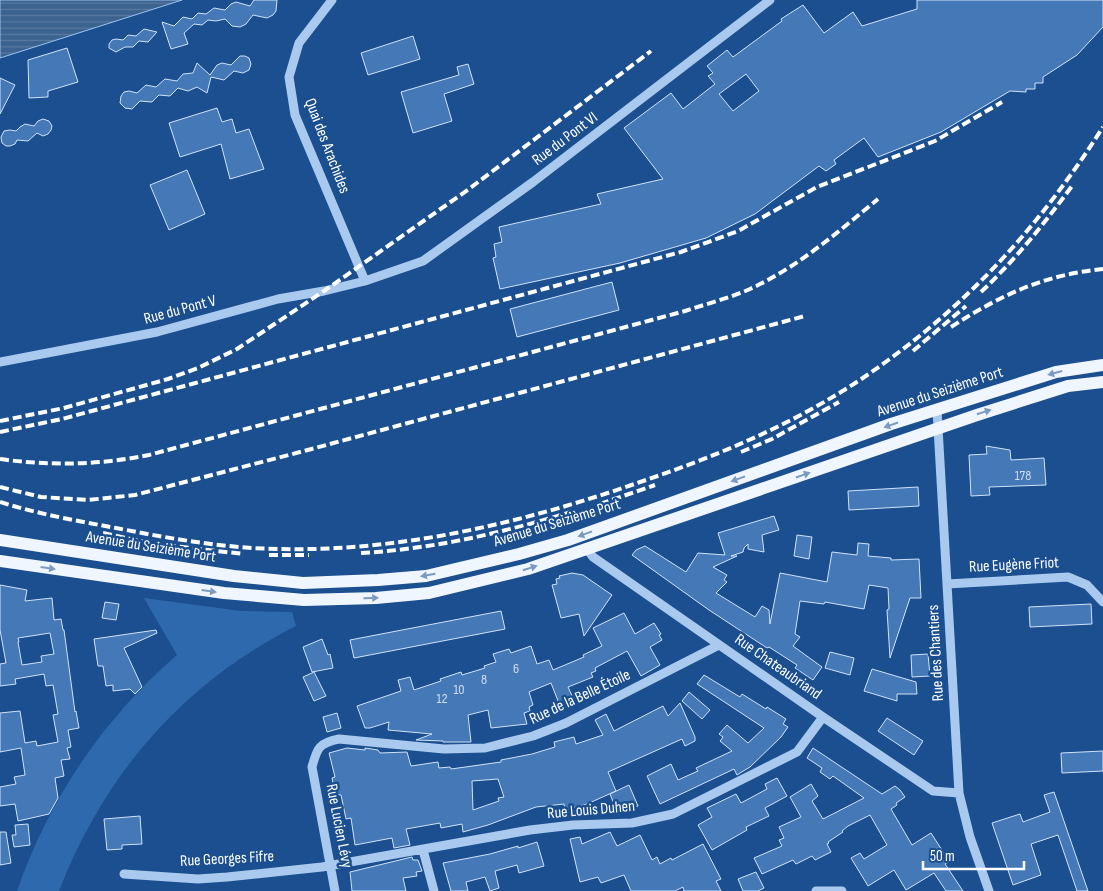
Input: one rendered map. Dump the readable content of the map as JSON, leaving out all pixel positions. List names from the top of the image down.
{
  "streets": {
    "main road": ["Avenue du Seizième Port"],
    "street": [
      "Rue du Pont VI",
      "Quai des Arachides",
      "Rue du Pont V",
      "Rue Eugène Friot",
      "Rue des Chantiers",
      "Rue Chateaubriand",
      "Rue de la Belle Étoile",
      "Rue Louis Duhen",
      "Rue Lucien Lévy",
      "Rue Georges Fifre"
    ]
  },
  "crossings": [
    ["Rue du Pont VI", "Quai des Arachides"],
    ["Rue du Pont VI", "Rue du Pont V"],
    ["Quai des Arachides", "Rue du Pont V"],
    ["Avenue du Seizième Port", "Rue des Chantiers"],
    ["Avenue du Seizième Port", "Rue Chateaubriand"],
    ["Rue Eugène Friot", "Rue des Chantiers"],
    ["Rue des Chantiers", "Rue Chateaubriand"],
    ["Rue Chateaubriand", "Rue de la Belle Étoile"],
    ["Rue Chateaubriand", "Rue Louis Duhen"],
    ["Rue de la Belle Étoile", "Rue Lucien Lévy"],
    ["Rue Louis Duhen", "Rue Lucien Lévy"],
    ["Rue Louis Duhen", "Rue Georges Fifre"],
    ["Rue Lucien Lévy", "Rue Georges Fifre"]
  ],
  "house_numbers": [
    "178",
    "6",
    "8",
    "10",
    "12"
  ],
  "scale_bar": "50 m"
}
